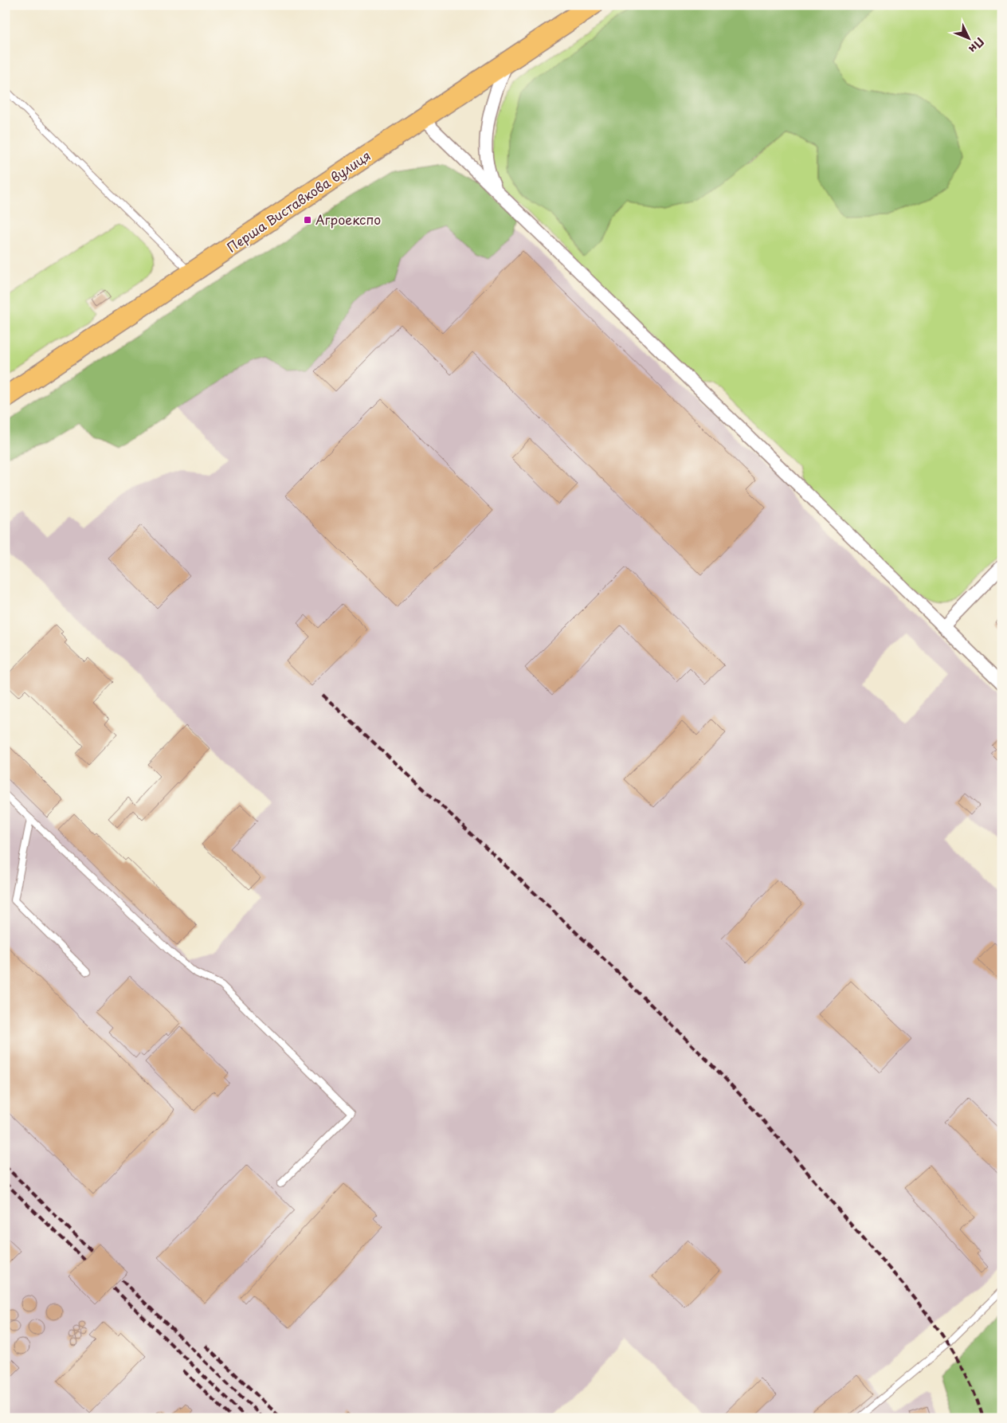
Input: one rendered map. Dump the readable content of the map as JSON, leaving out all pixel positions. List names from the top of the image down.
{
  "streets": {
    "main road": ["Перша Виставкова вулиця"]
  },
  "places": {
    "transit": ["Агроекспо"]
  },
  "north": "bottom right"
}
